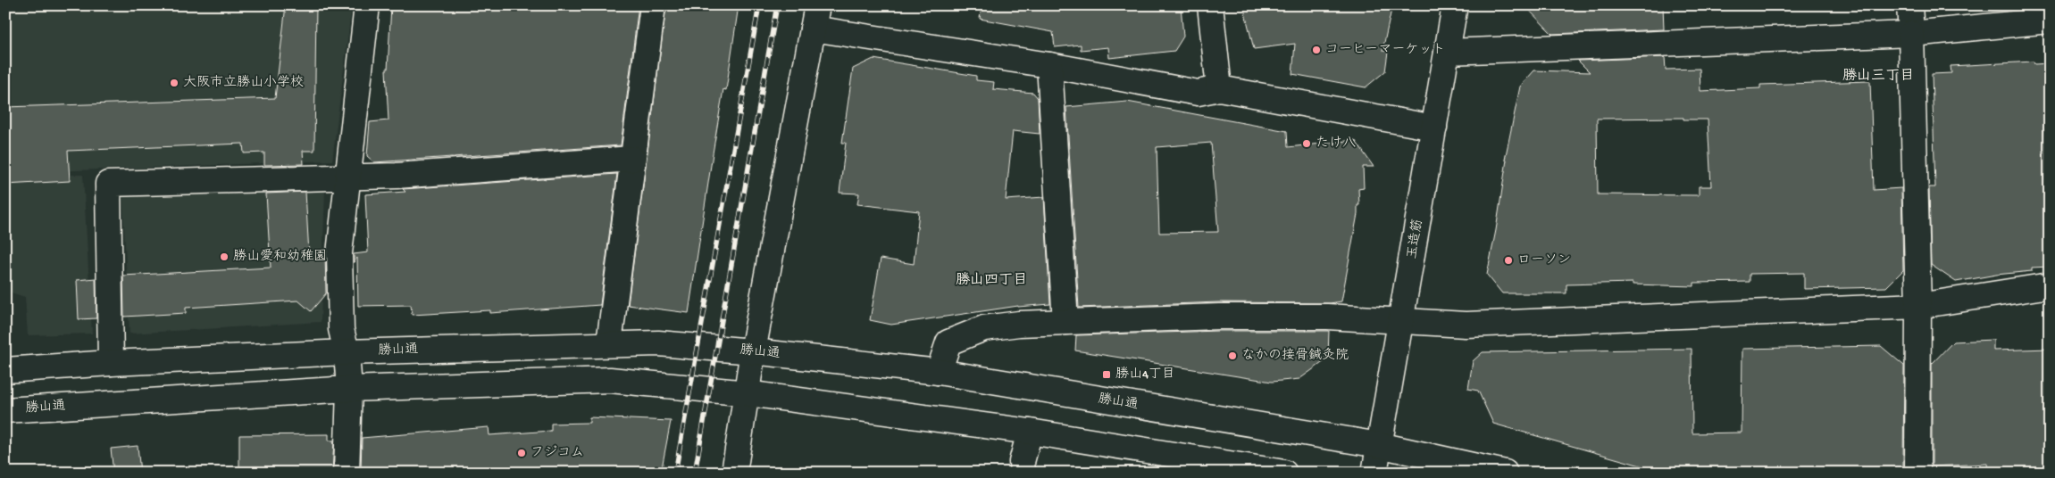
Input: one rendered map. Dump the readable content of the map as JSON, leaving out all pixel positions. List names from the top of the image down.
{
  "streets": {
    "street": ["玉造筋", "勝山通"]
  },
  "crossings": [
    ["玉造筋", "勝山通"]
  ],
  "districts": ["勝山三丁目", "勝山四丁目"],
  "places": {
    "other": [
      "コーヒーマーケット",
      "大阪市立勝山小学校",
      "たけ八",
      "勝山愛和幼稚園",
      "ローソン",
      "なかの接骨鍼灸院",
      "フジコム"
    ],
    "transit": ["勝山4丁目"]
  }
}
